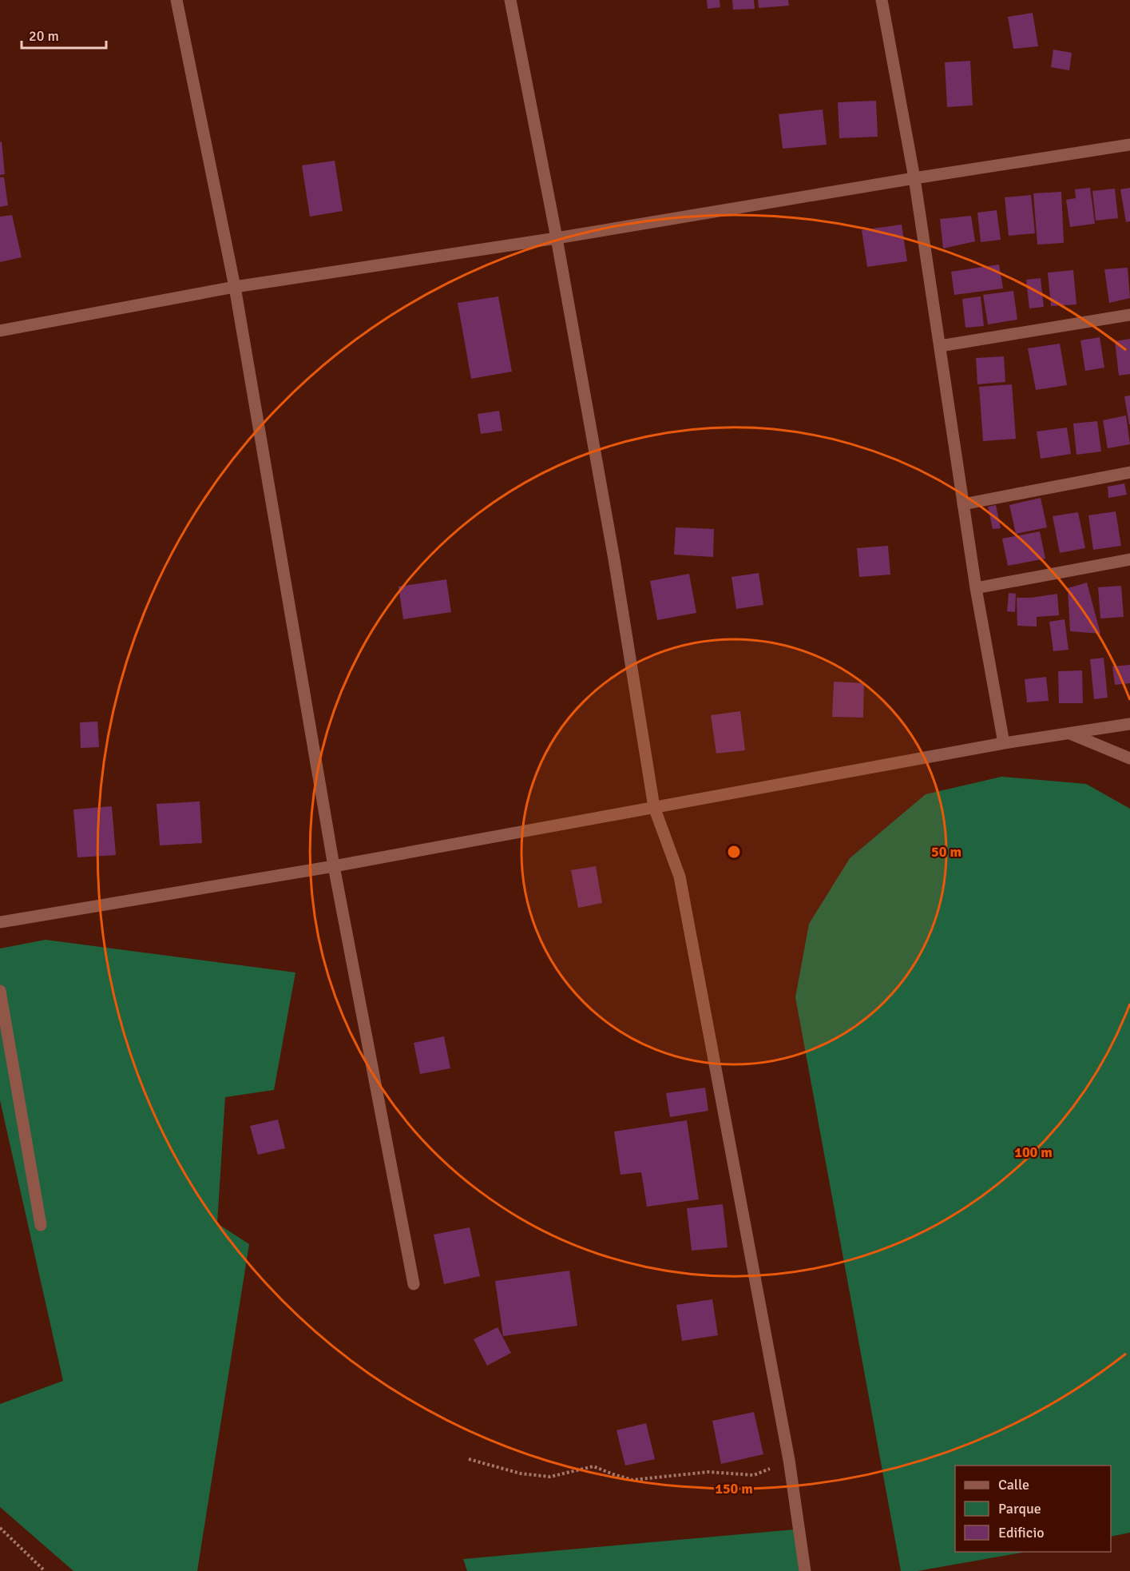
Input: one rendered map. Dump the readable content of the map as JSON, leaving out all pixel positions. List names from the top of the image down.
{
  "legend": ["Calle", "Parque", "Edificio"],
  "scale_bar": "20 m",
  "rings": ["50 m", "100 m", "150 m"]
}
